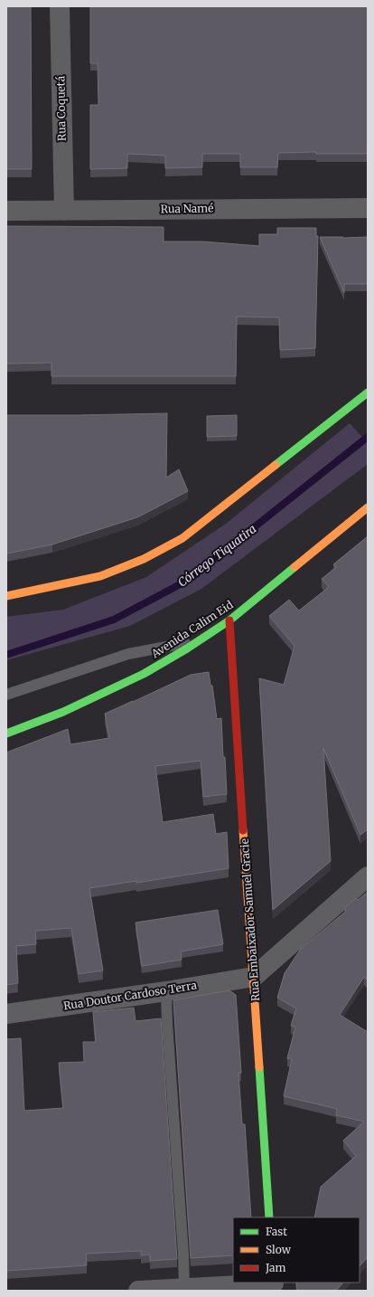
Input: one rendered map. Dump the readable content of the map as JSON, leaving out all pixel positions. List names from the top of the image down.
{
  "streets": {
    "main road": ["Avenida Calim Eid", "Rua Embaixador Samuel Gracie"],
    "street": ["Rua Coquetá", "Rua Namé", "Rua Doutor Cardoso Terra"]
  },
  "crossings": [
    ["Rua Coquetá", "Rua Namé"],
    ["Avenida Calim Eid", "Rua Embaixador Samuel Gracie"],
    ["Rua Embaixador Samuel Gracie", "Rua Doutor Cardoso Terra"]
  ],
  "water": ["Córrego Tiquatira"],
  "legend": ["Fast", "Slow", "Jam"]
}
